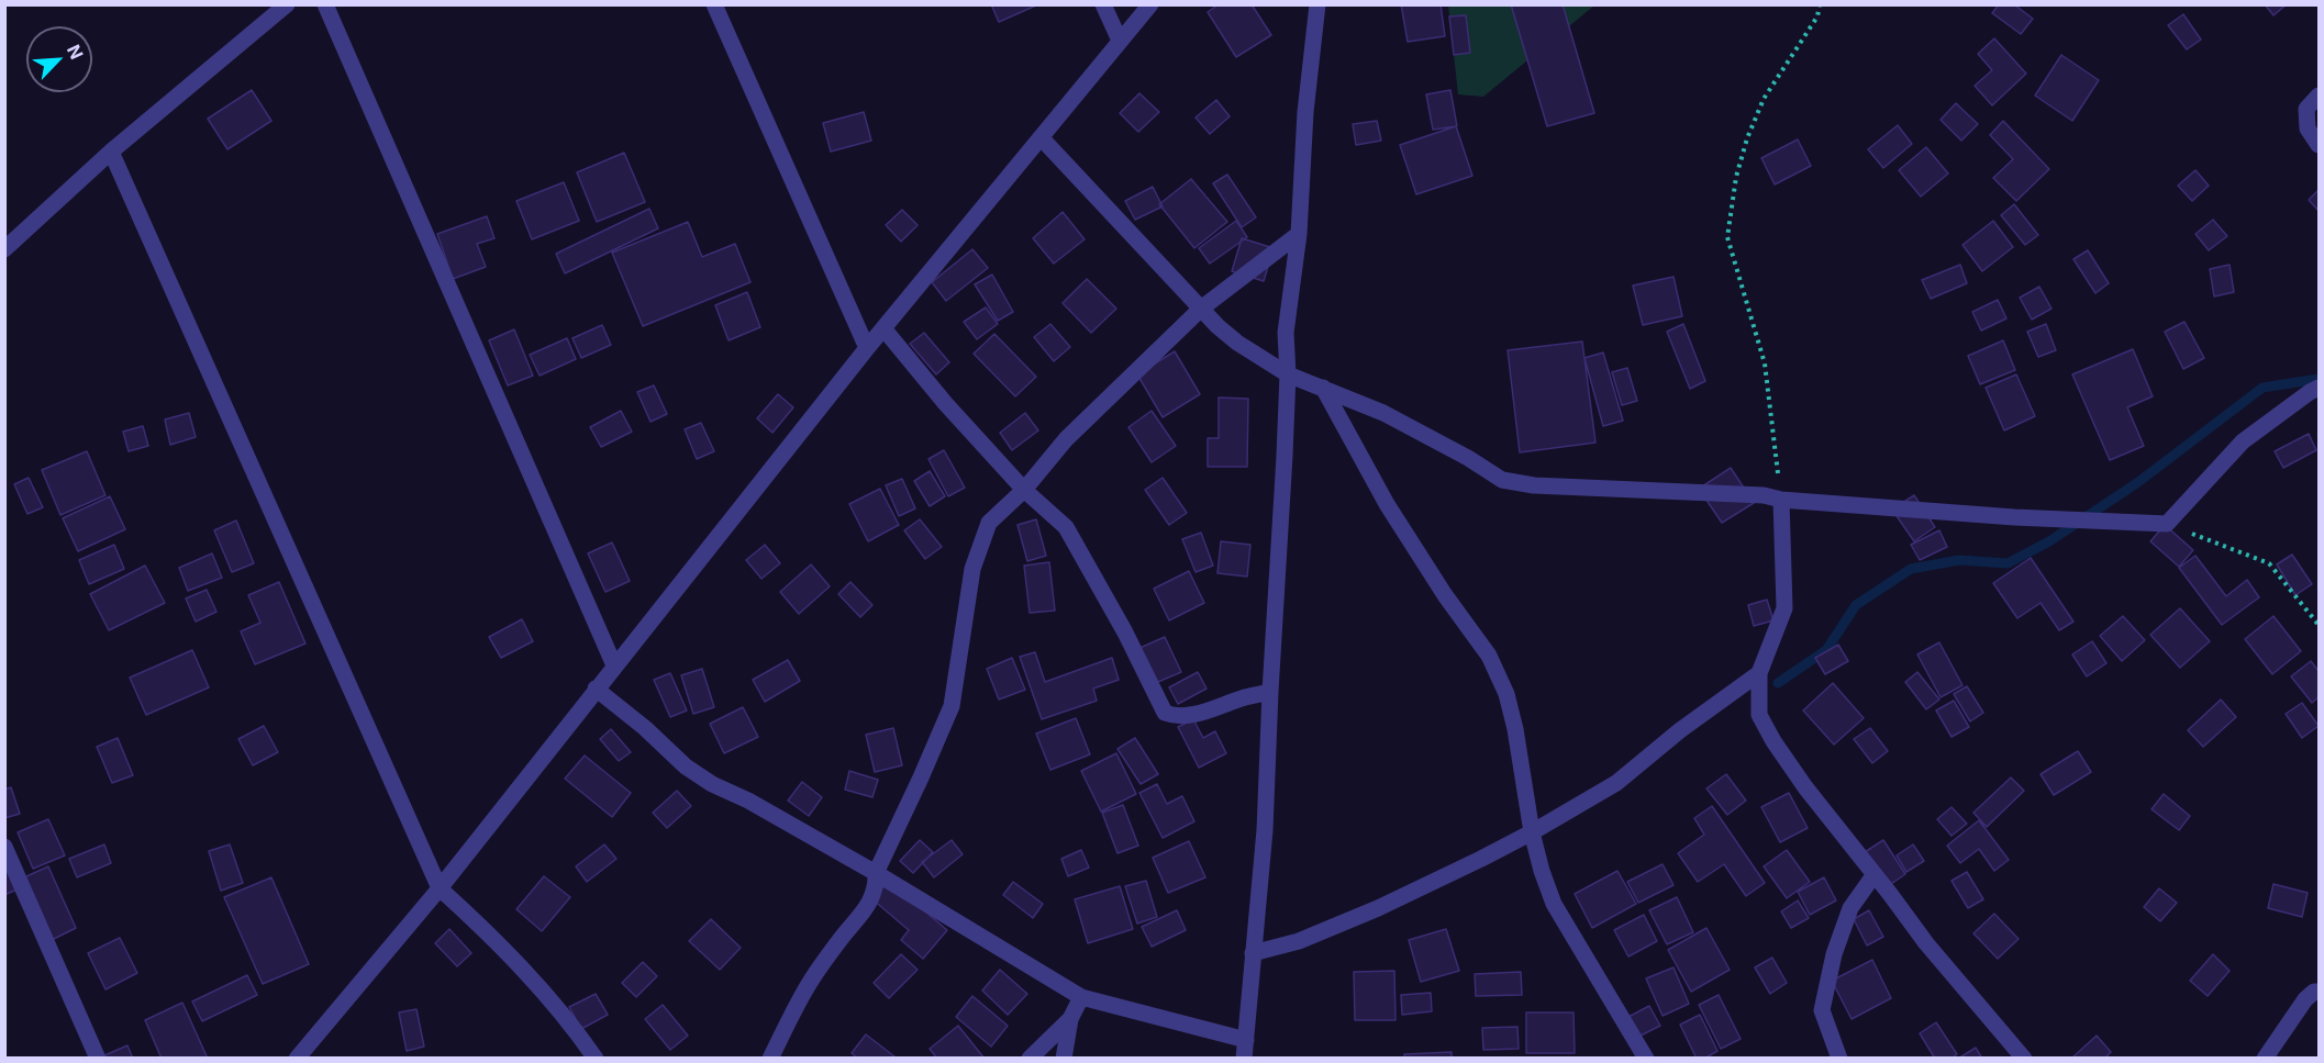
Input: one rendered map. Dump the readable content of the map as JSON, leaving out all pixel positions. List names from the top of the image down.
{
  "north": "top right"
}
